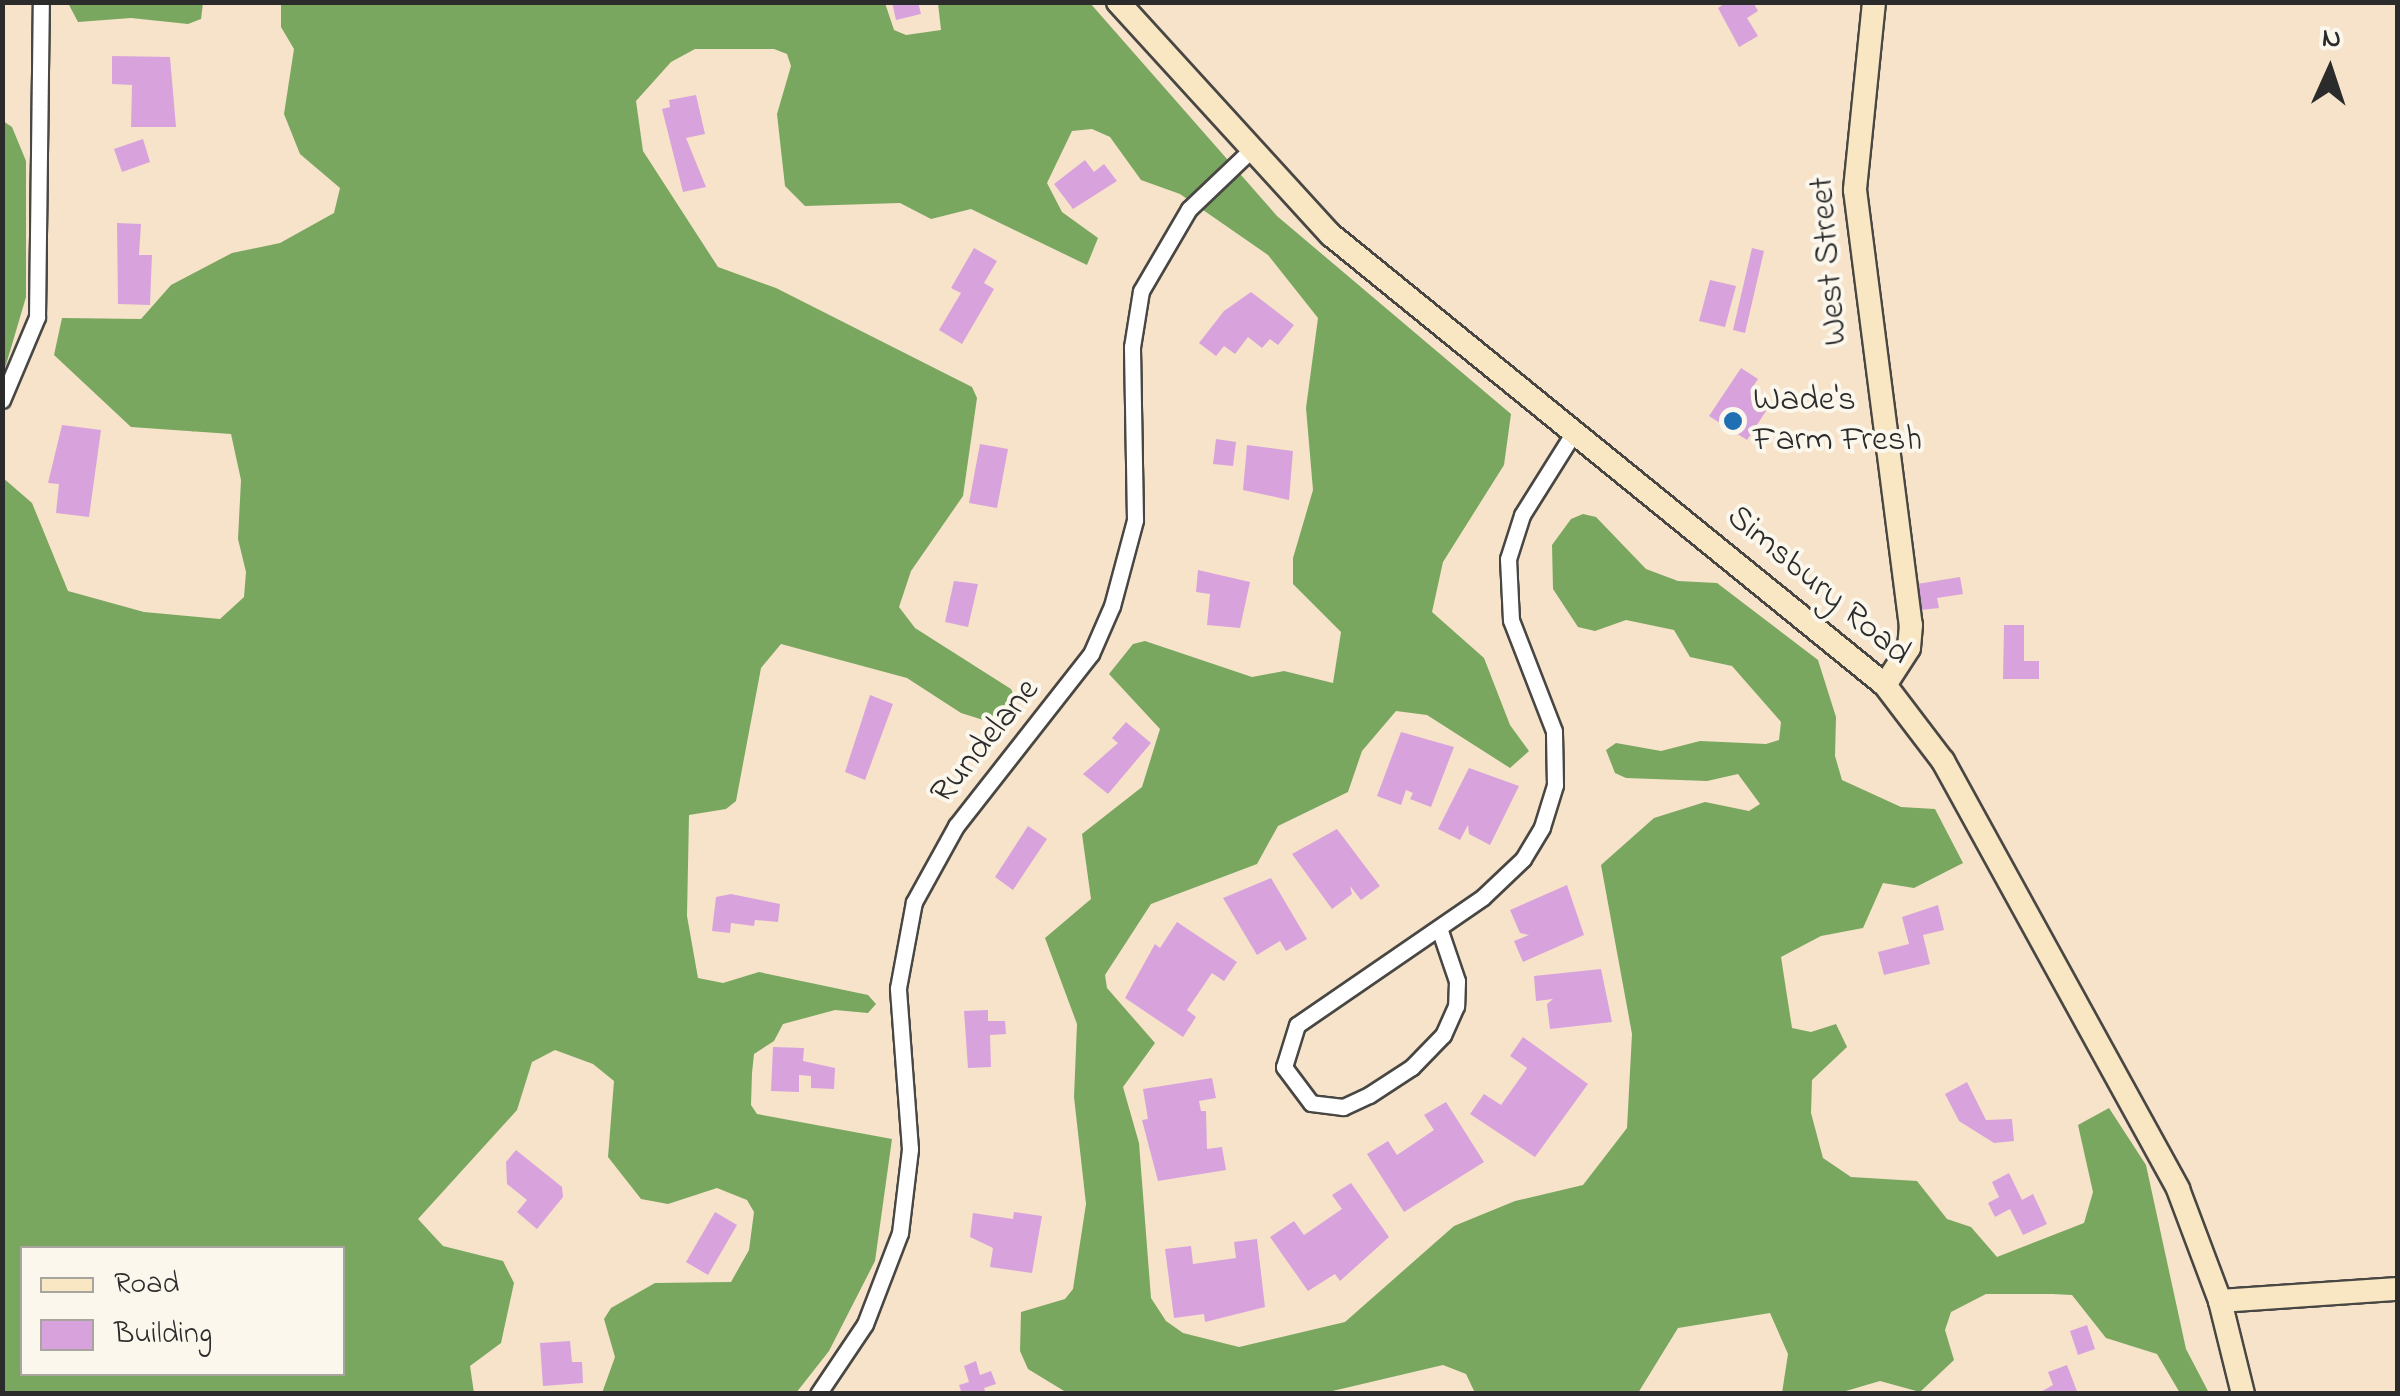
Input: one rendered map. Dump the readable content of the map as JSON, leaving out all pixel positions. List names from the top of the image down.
{
  "streets": {
    "main road": ["West Street", "Simsbury Road"],
    "street": ["Rundelane"]
  },
  "crossings": [
    ["West Street", "Simsbury Road"],
    ["Simsbury Road", "Rundelane"]
  ],
  "places": ["Wade's Farm Fresh"],
  "legend": ["Road", "Building"],
  "north": "top"
}
